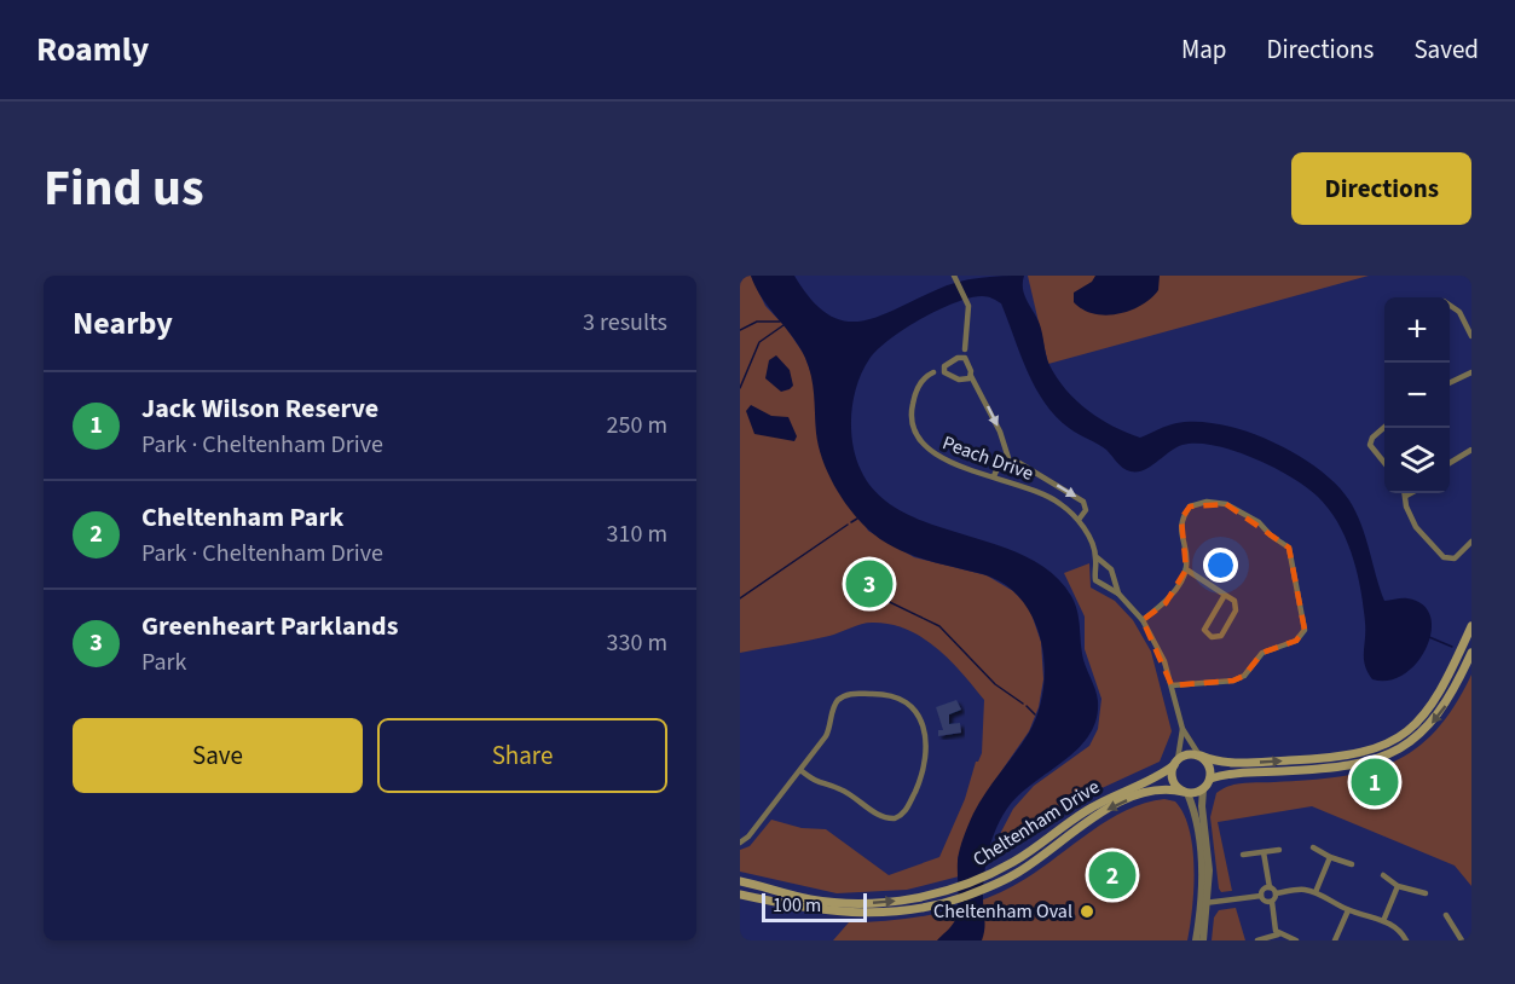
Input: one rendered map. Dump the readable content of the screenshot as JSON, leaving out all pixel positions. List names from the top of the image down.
{
  "streets": {
    "main road": ["Cheltenham Drive"],
    "street": ["Peach Drive"]
  },
  "crossings": [
    ["Peach Drive", "Cheltenham Drive"]
  ],
  "places": ["Cheltenham Oval"],
  "scale_bar": "100 m",
  "page": {
    "header": "Roamly",
    "nav": ["Map", "Directions", "Saved"],
    "title": "Find us",
    "buttons": [
      "Directions",
      ["Save", "Share"]
    ],
    "heading": ["Nearby", "3 results"],
    "map_buttons": ["+", "−"],
    "list": [
      {
        "mark": "1",
        "name": "Jack Wilson Reserve",
        "note": "Park · Cheltenham Drive",
        "value": "250 m"
      },
      {
        "mark": "2",
        "name": "Cheltenham Park",
        "note": "Park · Cheltenham Drive",
        "value": "310 m"
      },
      {
        "mark": "3",
        "name": "Greenheart Parklands",
        "note": "Park",
        "value": "330 m"
      }
    ],
    "pins": ["3", "1", "2"],
    "scale": "100 m"
  }
}
